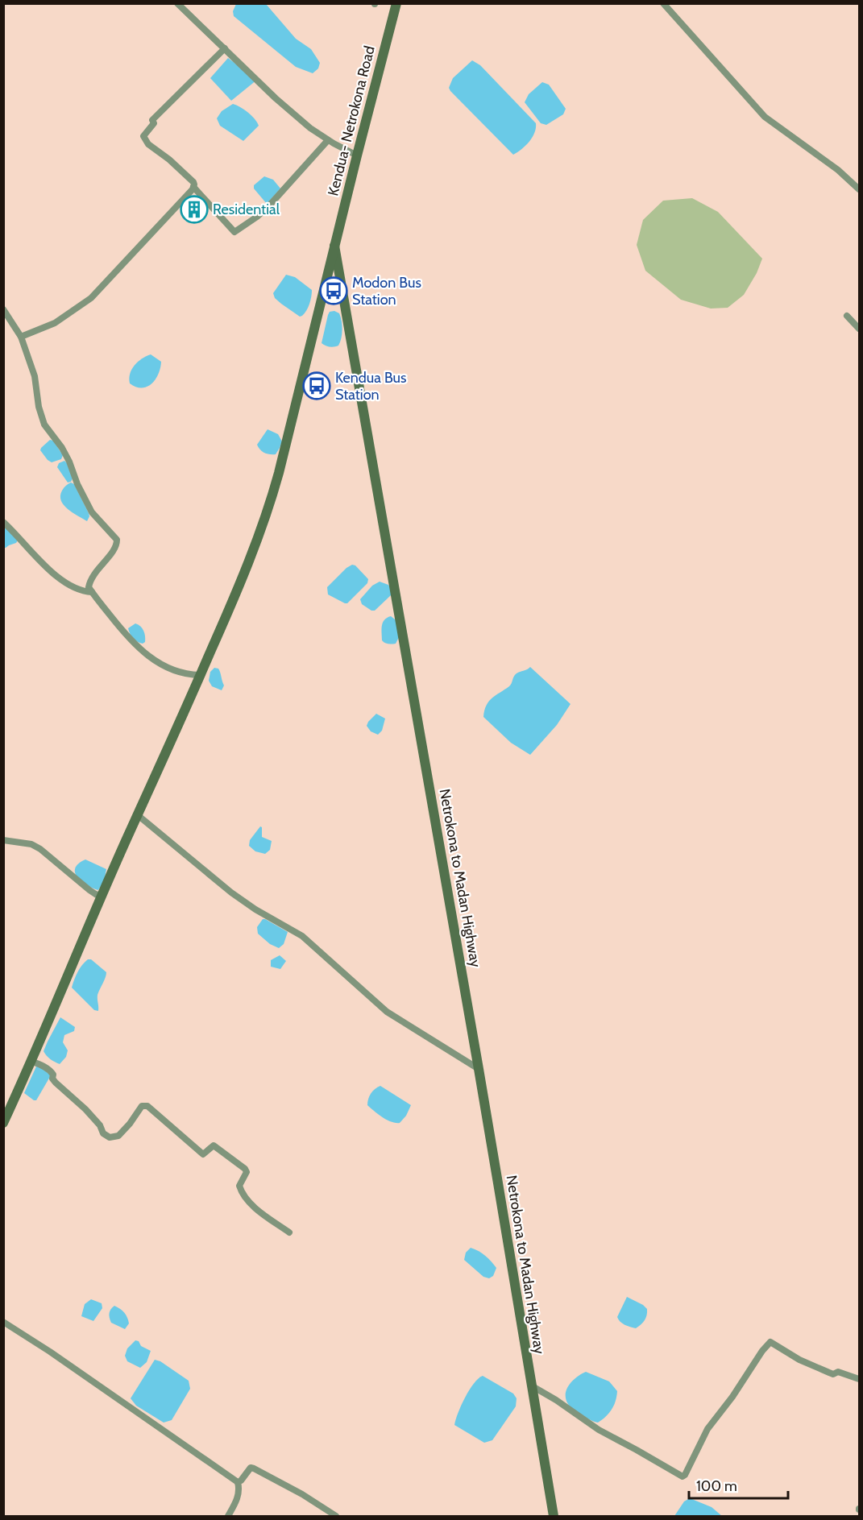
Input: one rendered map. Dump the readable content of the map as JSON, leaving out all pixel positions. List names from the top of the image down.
{
  "streets": {
    "main road": ["Kendua- Netrokona Road", "Netrokona to Madan Highway"]
  },
  "crossings": [
    ["Kendua- Netrokona Road", "Netrokona to Madan Highway"]
  ],
  "places": {
    "building": ["Residential"],
    "bus stop": ["Modon Bus Station", "Kendua Bus Station"]
  },
  "scale_bar": "100 m"
}
